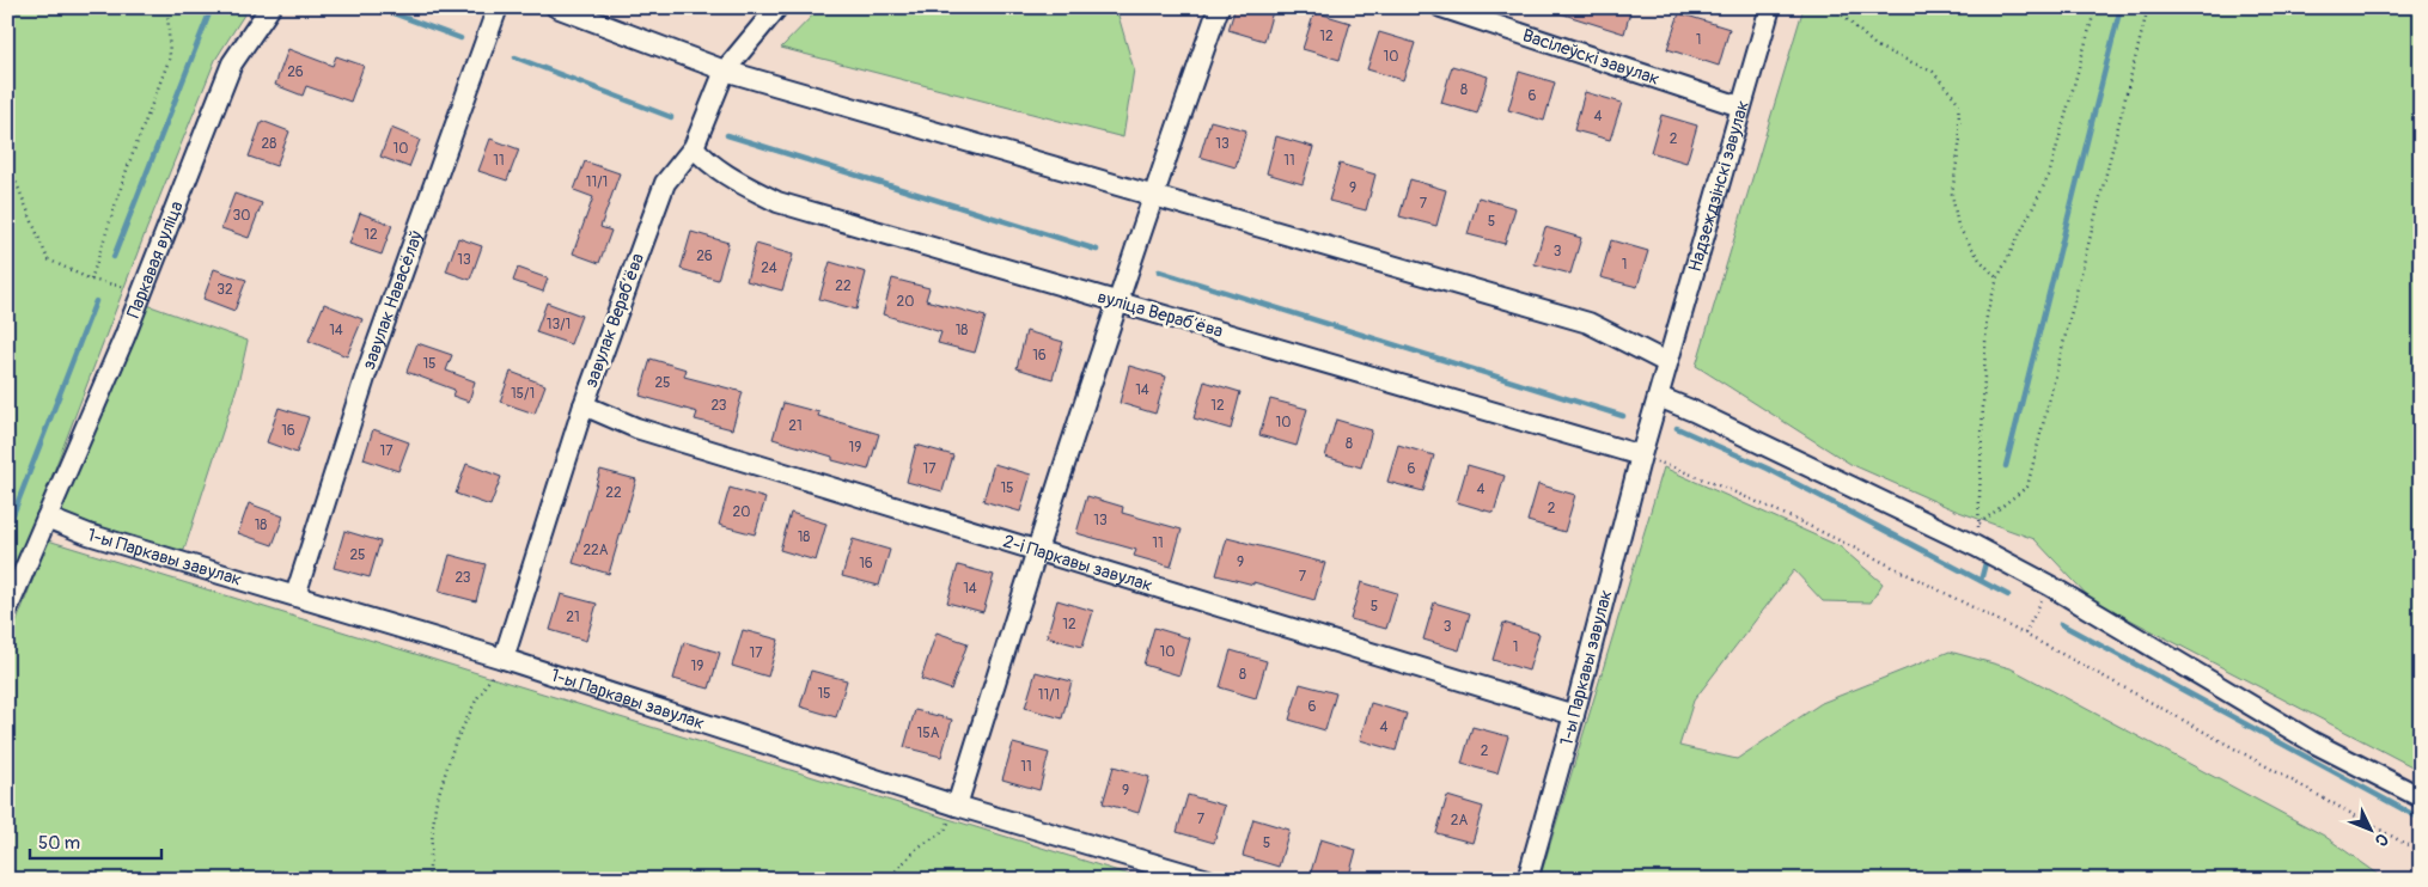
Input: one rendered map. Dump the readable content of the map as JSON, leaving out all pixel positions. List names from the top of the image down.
{
  "streets": {
    "street": [
      "Васілеўскі завулак",
      "Надзеждзінскі завулак",
      "Паркавая вуліца",
      "завулак Навасёлаў",
      "вуліца Верабʼёва",
      "завулак Верабʼёва",
      "1-ы Паркавы завулак",
      "2-і Паркавы завулак"
    ]
  },
  "crossings": [
    ["Васілеўскі завулак", "Надзеждзінскі завулак"],
    ["Надзеждзінскі завулак", "1-ы Паркавы завулак"],
    ["Паркавая вуліца", "1-ы Паркавы завулак"],
    ["завулак Навасёлаў", "1-ы Паркавы завулак"],
    ["вуліца Верабʼёва", "завулак Верабʼёва"],
    ["вуліца Верабʼёва", "1-ы Паркавы завулак"],
    ["завулак Верабʼёва", "1-ы Паркавы завулак"],
    ["завулак Верабʼёва", "2-і Паркавы завулак"],
    ["1-ы Паркавы завулак", "2-і Паркавы завулак"]
  ],
  "house_numbers": [
    "12",
    "1",
    "10",
    "26",
    "8",
    "6",
    "4",
    "2",
    "28",
    "13",
    "10",
    "11",
    "11",
    "11/1",
    "9",
    "7",
    "30",
    "5",
    "12",
    "3",
    "26",
    "13",
    "1",
    "24",
    "22",
    "32",
    "20",
    "13/1",
    "14",
    "18",
    "16",
    "15",
    "25",
    "14",
    "15/1",
    "23",
    "12",
    "10",
    "21",
    "16",
    "8",
    "19",
    "17",
    "17",
    "6",
    "15",
    "4",
    "22",
    "2",
    "20",
    "13",
    "18",
    "18",
    "11",
    "22А",
    "25",
    "9",
    "16",
    "7",
    "23",
    "14",
    "5",
    "21",
    "12",
    "3",
    "1",
    "10",
    "17",
    "19",
    "8",
    "15",
    "11/1",
    "6",
    "4",
    "15А",
    "2",
    "11",
    "9",
    "7",
    "2А",
    "5"
  ],
  "scale_bar": "50 m",
  "north": "bottom right"
}
